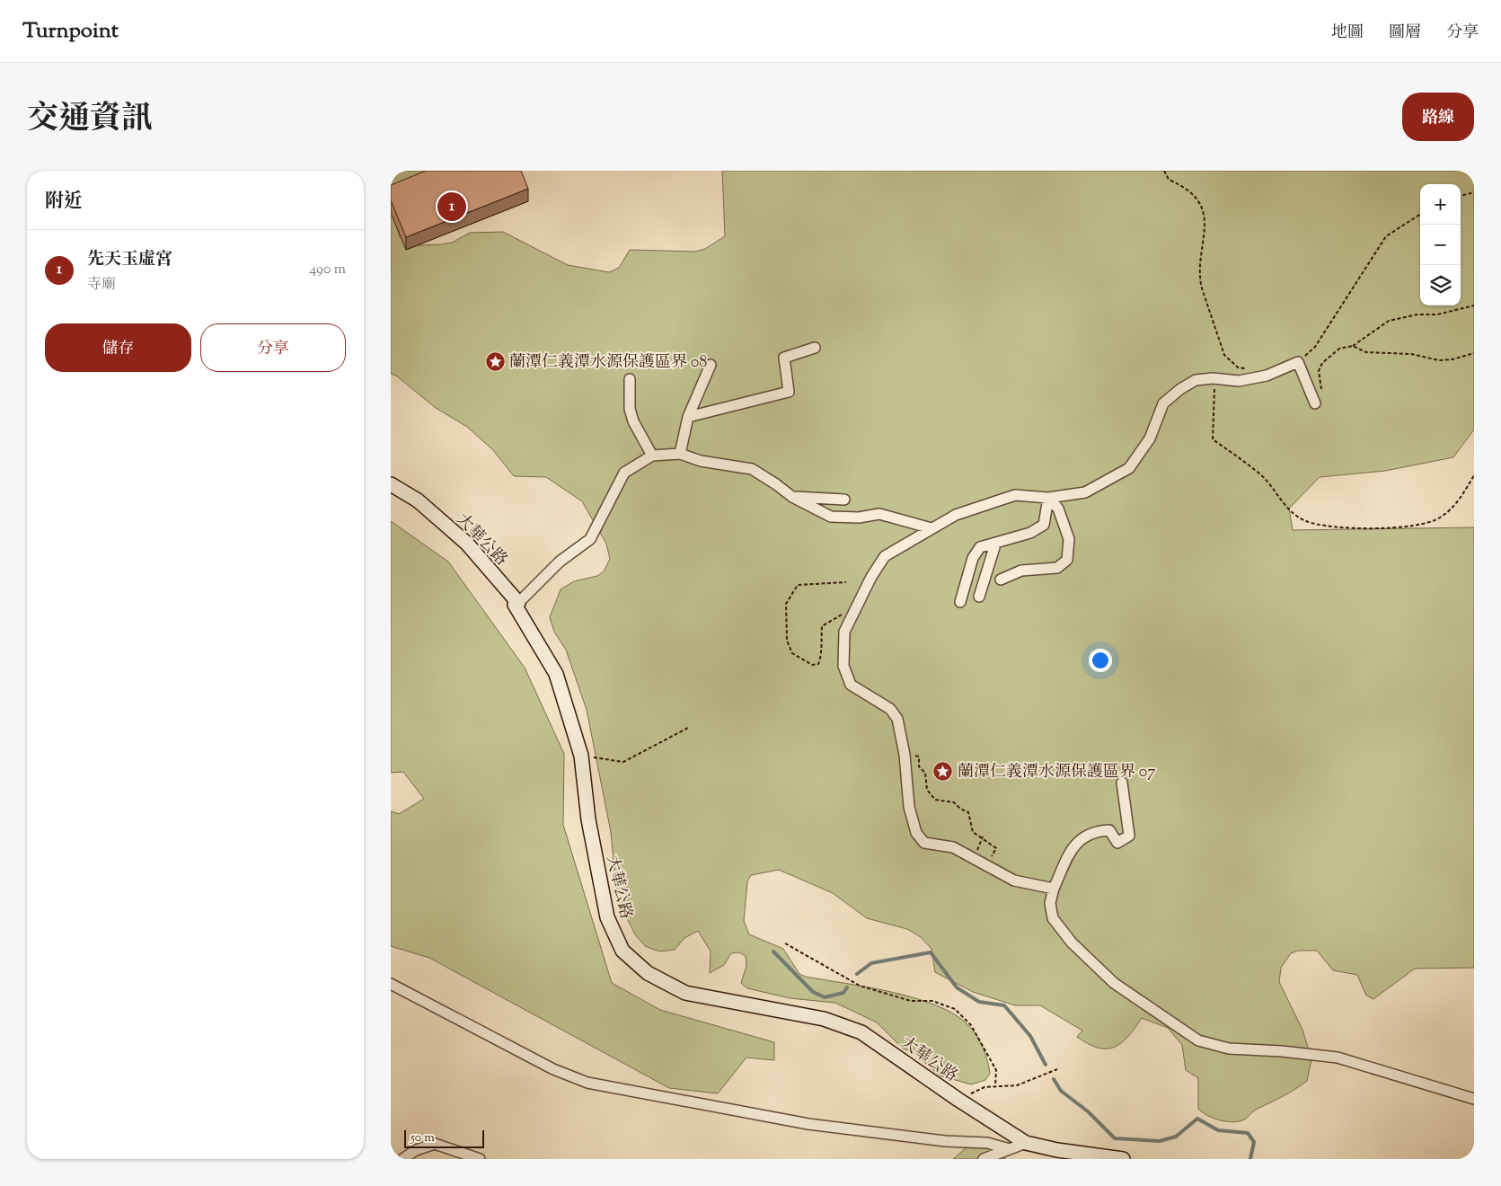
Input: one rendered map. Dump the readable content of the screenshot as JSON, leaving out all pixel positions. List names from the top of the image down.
{
  "streets": {
    "main road": ["大華公路"]
  },
  "places": {
    "place": ["蘭潭仁義潭水源保護區界 08", "蘭潭仁義潭水源保護區界 07"]
  },
  "scale_bar": "50 m",
  "page": {
    "header": "Turnpoint",
    "nav": ["地圖", "圖層", "分享"],
    "title": "交通資訊",
    "buttons": [
      "路線",
      ["儲存", "分享"]
    ],
    "heading": "附近",
    "map_buttons": ["+", "−"],
    "pins": "1",
    "list": [
      {
        "mark": "1",
        "name": "先天玉虛宮",
        "note": "寺廟",
        "value": "490 m"
      }
    ],
    "scale": "50 m"
  }
}
